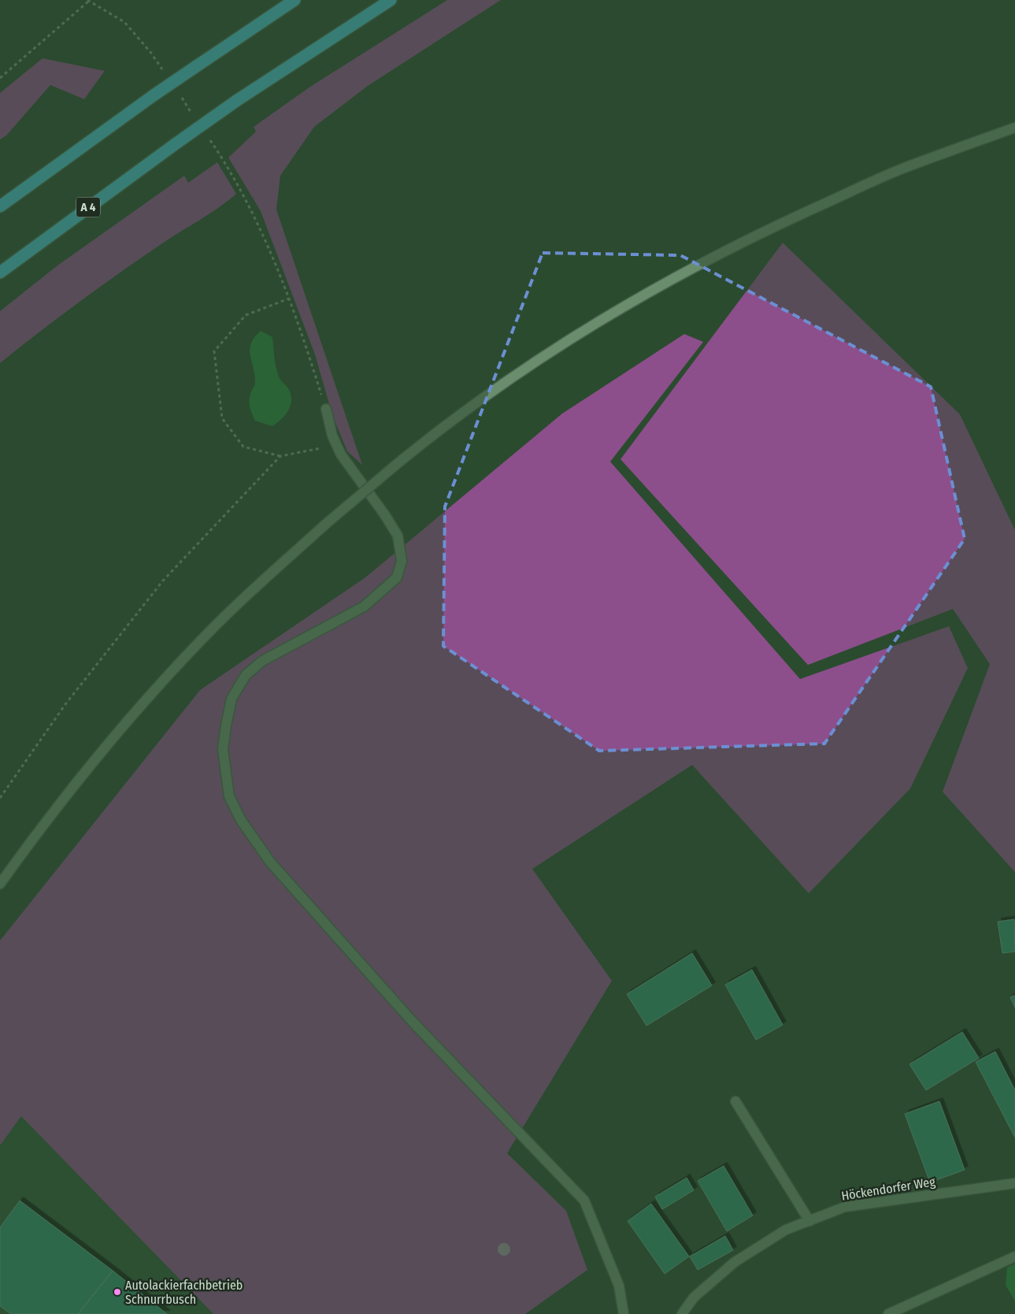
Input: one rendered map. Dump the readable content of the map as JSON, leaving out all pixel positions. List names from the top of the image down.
{
  "streets": {
    "highway": ["A 4"],
    "main road": ["Höckendorfer Weg"]
  },
  "places": ["Autolackierfachbetrieb Schnurrbusch"]
}
